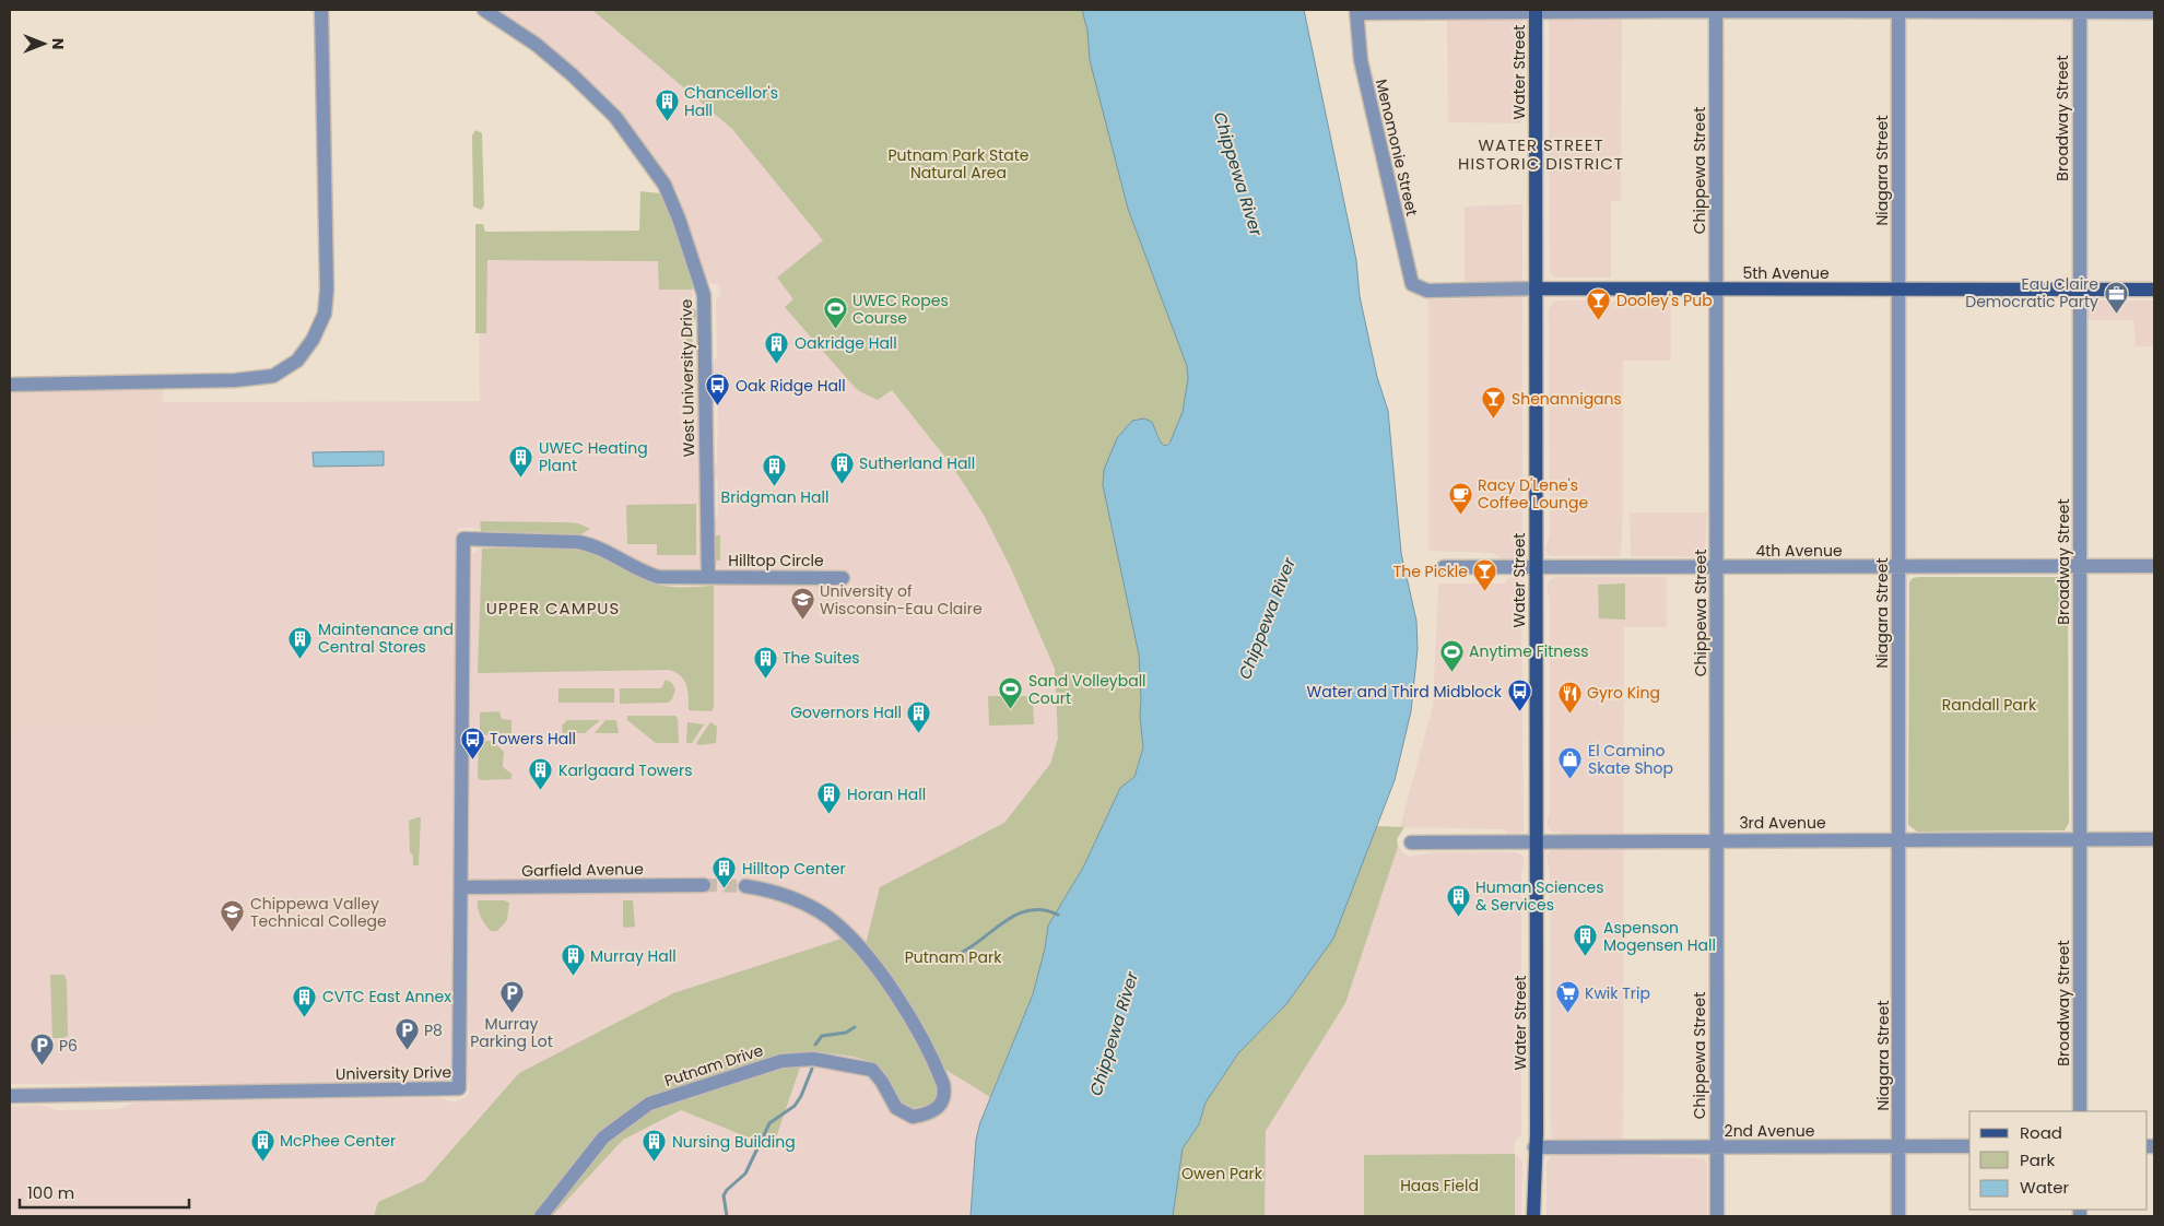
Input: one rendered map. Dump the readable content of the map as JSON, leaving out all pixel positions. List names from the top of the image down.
{
  "streets": {
    "main road": ["Water Street", "5th Avenue"],
    "street": [
      "Broadway Street",
      "Menomonie Street",
      "Chippewa Street",
      "Niagara Street",
      "West University Drive",
      "4th Avenue",
      "Hilltop Circle",
      "3rd Avenue",
      "Garfield Avenue",
      "Putnam Drive",
      "University Drive",
      "2nd Avenue"
    ]
  },
  "crossings": [
    ["Water Street", "5th Avenue"],
    ["Water Street", "4th Avenue"],
    ["Water Street", "3rd Avenue"],
    ["Water Street", "2nd Avenue"],
    ["Broadway Street", "5th Avenue"],
    ["Broadway Street", "4th Avenue"],
    ["Broadway Street", "3rd Avenue"],
    ["Menomonie Street", "5th Avenue"],
    ["Chippewa Street", "5th Avenue"],
    ["Chippewa Street", "4th Avenue"],
    ["Chippewa Street", "3rd Avenue"],
    ["Chippewa Street", "2nd Avenue"],
    ["Niagara Street", "5th Avenue"],
    ["Niagara Street", "4th Avenue"],
    ["Niagara Street", "3rd Avenue"],
    ["Niagara Street", "2nd Avenue"],
    ["West University Drive", "Hilltop Circle"],
    ["West University Drive", "University Drive"],
    ["Hilltop Circle", "University Drive"],
    ["Garfield Avenue", "University Drive"]
  ],
  "districts": ["WATER STREET HISTORIC DISTRICT", "UPPER CAMPUS"],
  "water": ["Chippewa River"],
  "parks": [
    "Putnam Park State Natural Area",
    "Randall Park",
    "Putnam Park",
    "Owen Park",
    "Haas Field"
  ],
  "places": {
    "building": [
      "Chancellor's Hall",
      "Oakridge Hall",
      "UWEC Heating Plant",
      "Sutherland Hall",
      "Bridgman Hall",
      "Maintenance and Central Stores",
      "The Suites",
      "Governors Hall",
      "Karlgaard Towers",
      "Horan Hall",
      "Hilltop Center",
      "Human Sciences & Services",
      "Aspenson Mogensen Hall",
      "Murray Hall",
      "CVTC East Annex",
      "McPhee Center",
      "Nursing Building"
    ],
    "office": ["Eau Claire Democratic Party"],
    "bar": ["Dooley's Pub", "Shenannigans", "The Pickle"],
    "sports": ["UWEC Ropes Course", "Anytime Fitness", "Sand Volleyball Court"],
    "bus stop": ["Oak Ridge Hall", "Water and Third Midblock", "Towers Hall"],
    "cafe": ["Racy D'Lene's Coffee Lounge"],
    "school or university": ["University of Wisconsin-Eau Claire", "Chippewa Valley Technical College"],
    "restaurant": ["Gyro King"],
    "shop": ["El Camino Skate Shop"],
    "parking": ["Murray Parking Lot", "P8", "P6"],
    "supermarket": ["Kwik Trip"]
  },
  "legend": ["Road", "Park", "Water"],
  "scale_bar": "100 m",
  "north": "right"
}
